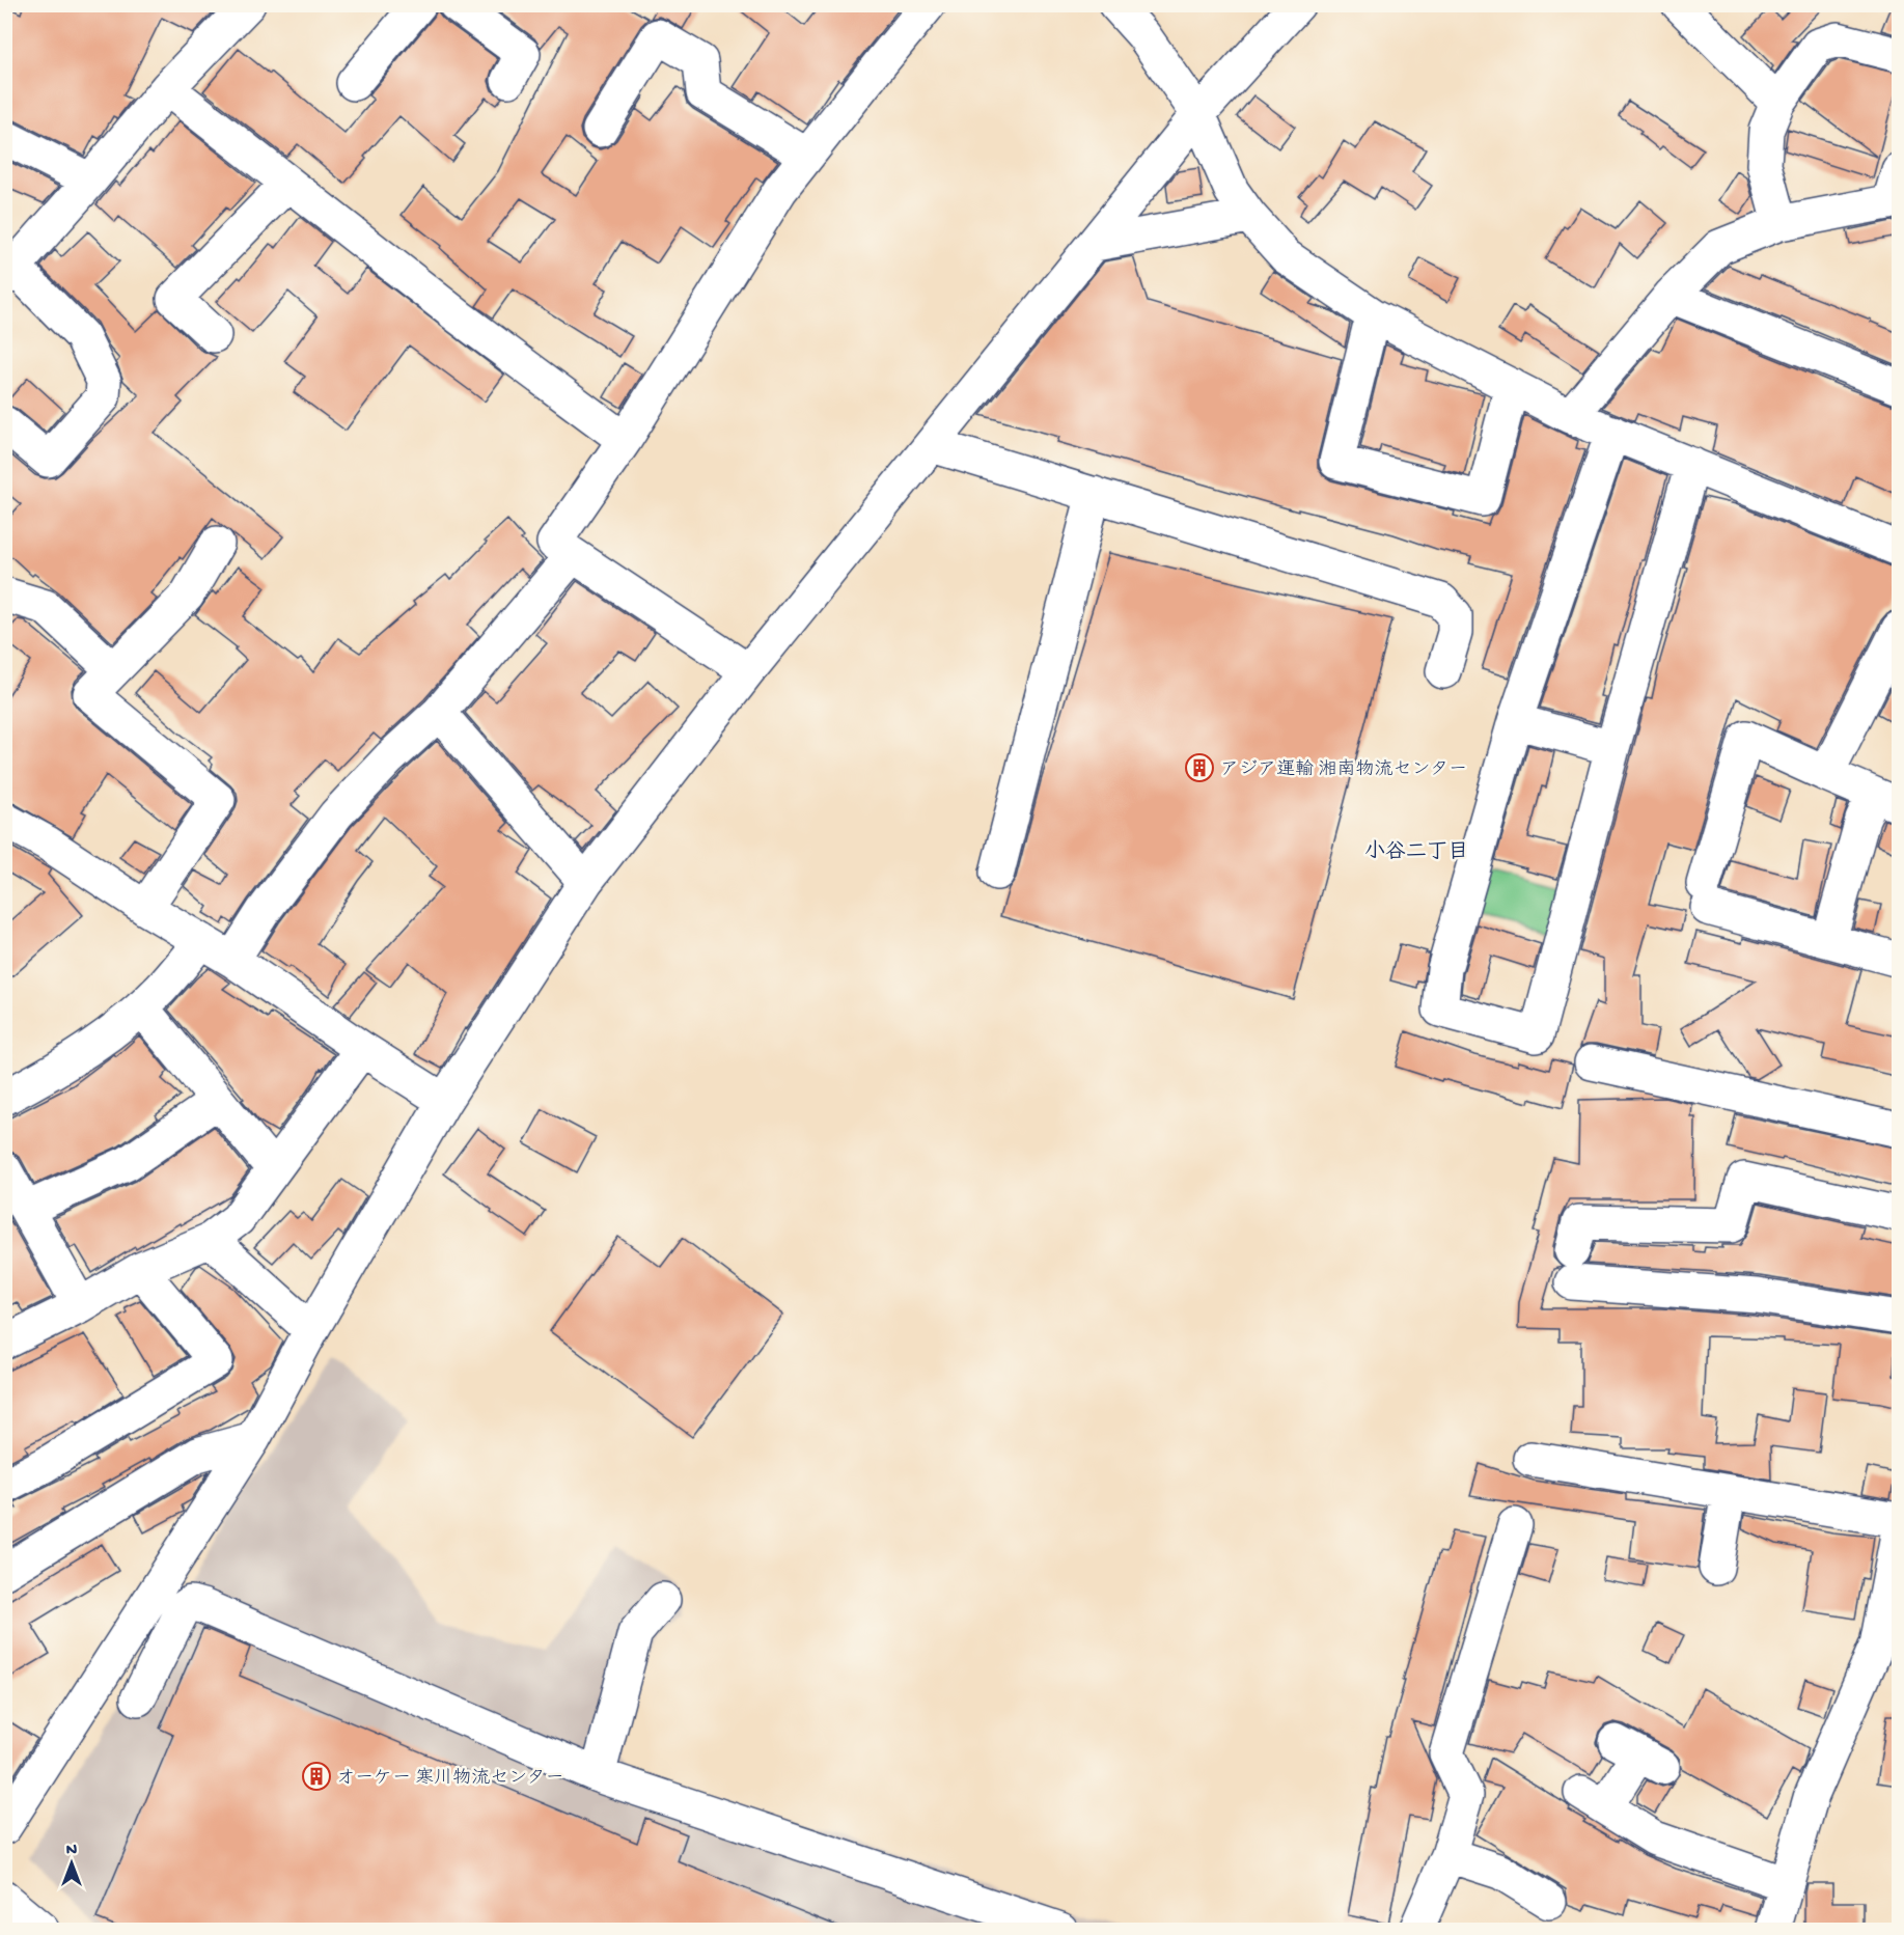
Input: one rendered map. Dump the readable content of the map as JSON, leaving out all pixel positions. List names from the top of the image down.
{
  "districts": ["小谷二丁目"],
  "places": {
    "building": ["アジア運輸 湘南物流センター", "オーケー 寒川物流センター"]
  },
  "north": "top"
}
